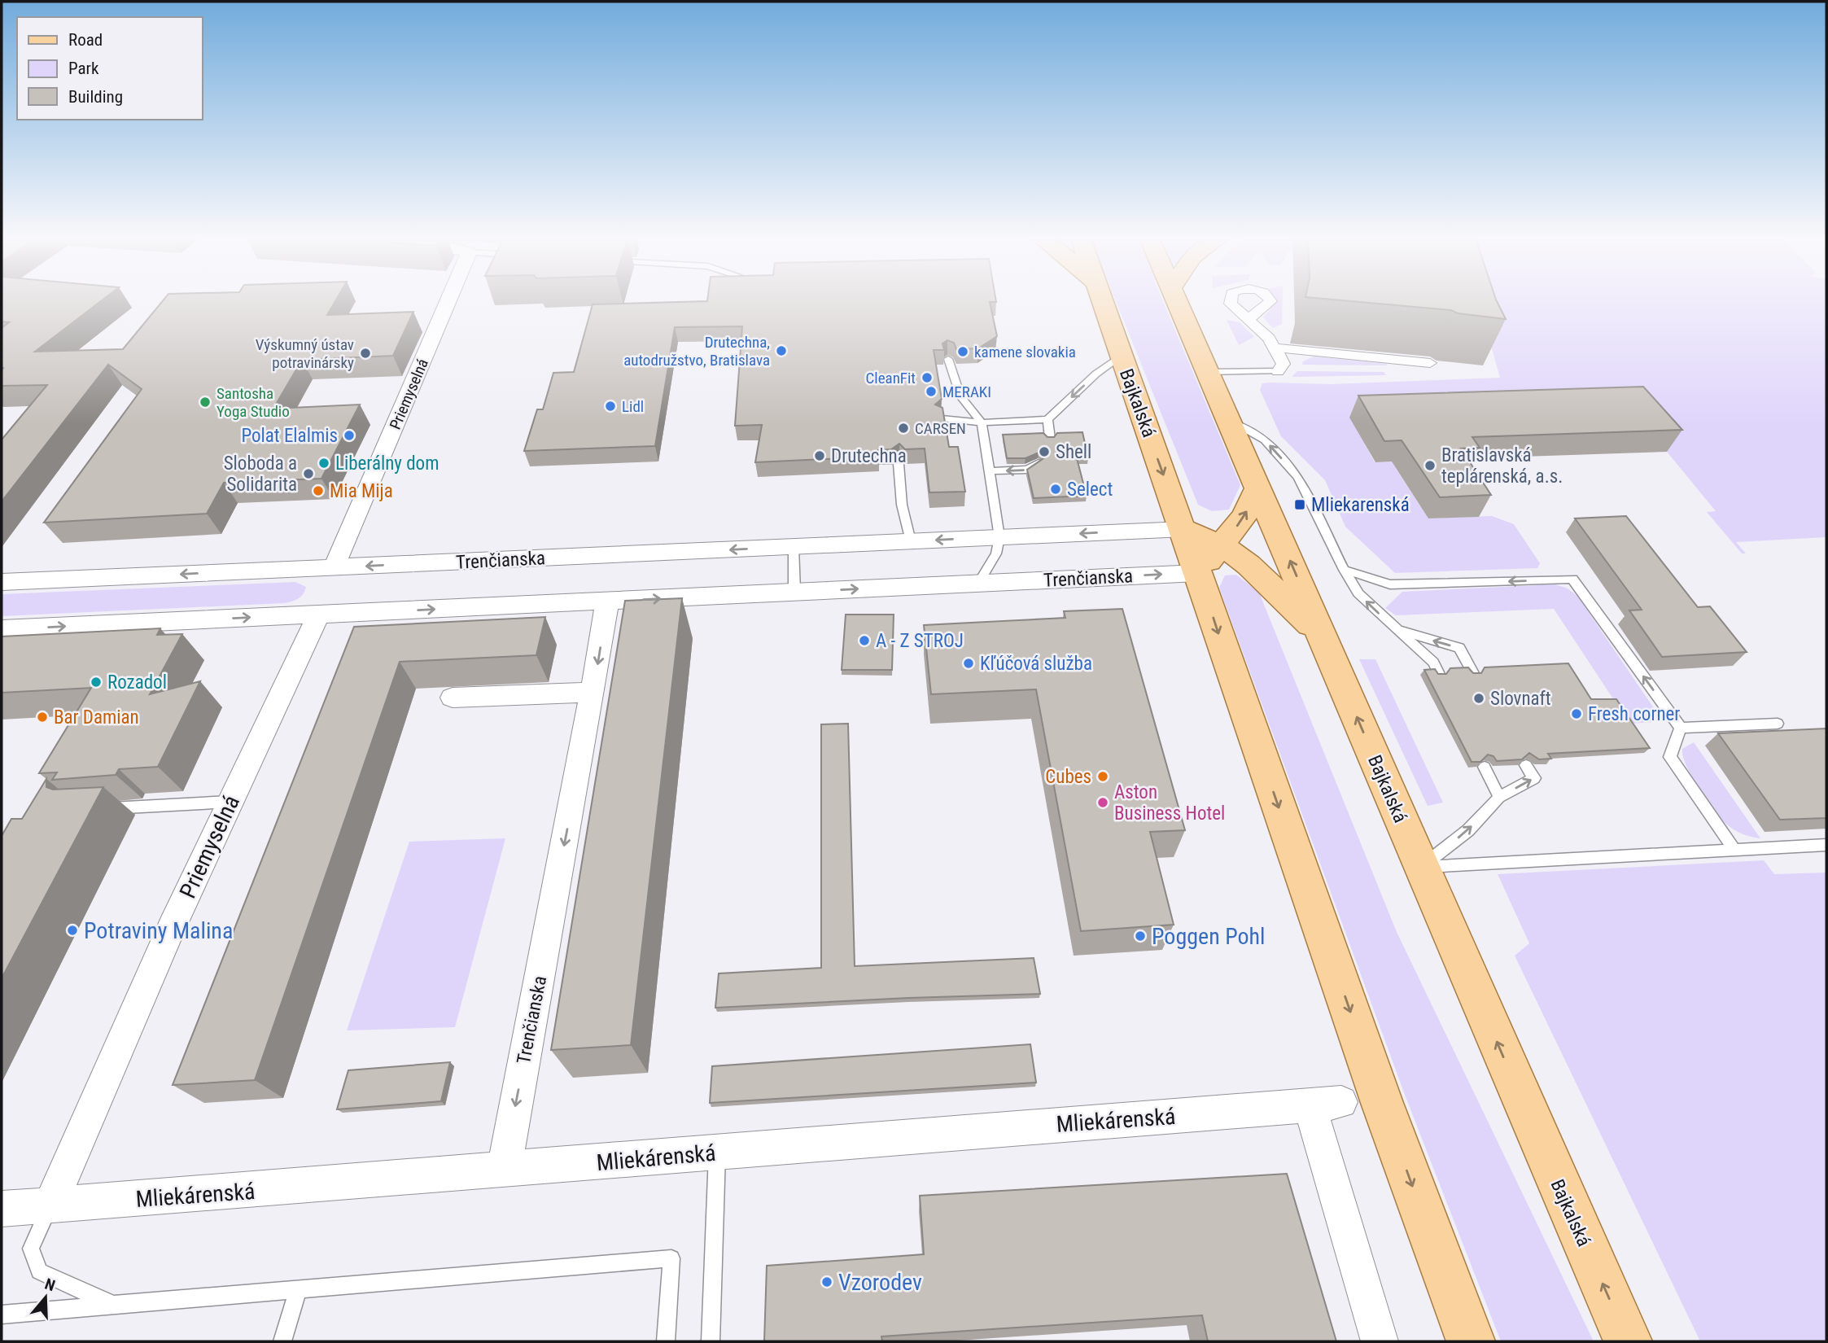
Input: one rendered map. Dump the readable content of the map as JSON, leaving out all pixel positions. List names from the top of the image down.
{
  "streets": {
    "main road": ["Bajkalská"],
    "street": ["Priemyselná", "Trenčianska", "Mliekárenská"]
  },
  "crossings": [
    ["Priemyselná", "Trenčianska"],
    ["Priemyselná", "Mliekárenská"],
    ["Bajkalská", "Trenčianska"],
    ["Trenčianska", "Mliekárenská"]
  ],
  "places": {
    "other": [
      "Drutechna, autodružstvo, Bratislava",
      "kamene slovakia",
      "Výskumný ústav potravinársky",
      "CleanFit",
      "MERAKI",
      "Santosha Yoga Studio",
      "Lidl",
      "CARSEN",
      "Polat Elalmis",
      "Shell",
      "Drutechna",
      "Liberálny dom",
      "Bratislavská teplárenská, a.s.",
      "Sloboda a Solidarita",
      "Select",
      "Mia Mija",
      "A - Z STROJ",
      "Kľúčová služba",
      "Rozadol",
      "Slovnaft",
      "Fresh corner",
      "Bar Damian",
      "Cubes",
      "Aston Business Hotel",
      "Potraviny Malina",
      "Poggen Pohl",
      "Vzorodev"
    ],
    "transit": ["Mliekarenská"]
  },
  "legend": ["Road", "Park", "Building"],
  "north": "top"
}
